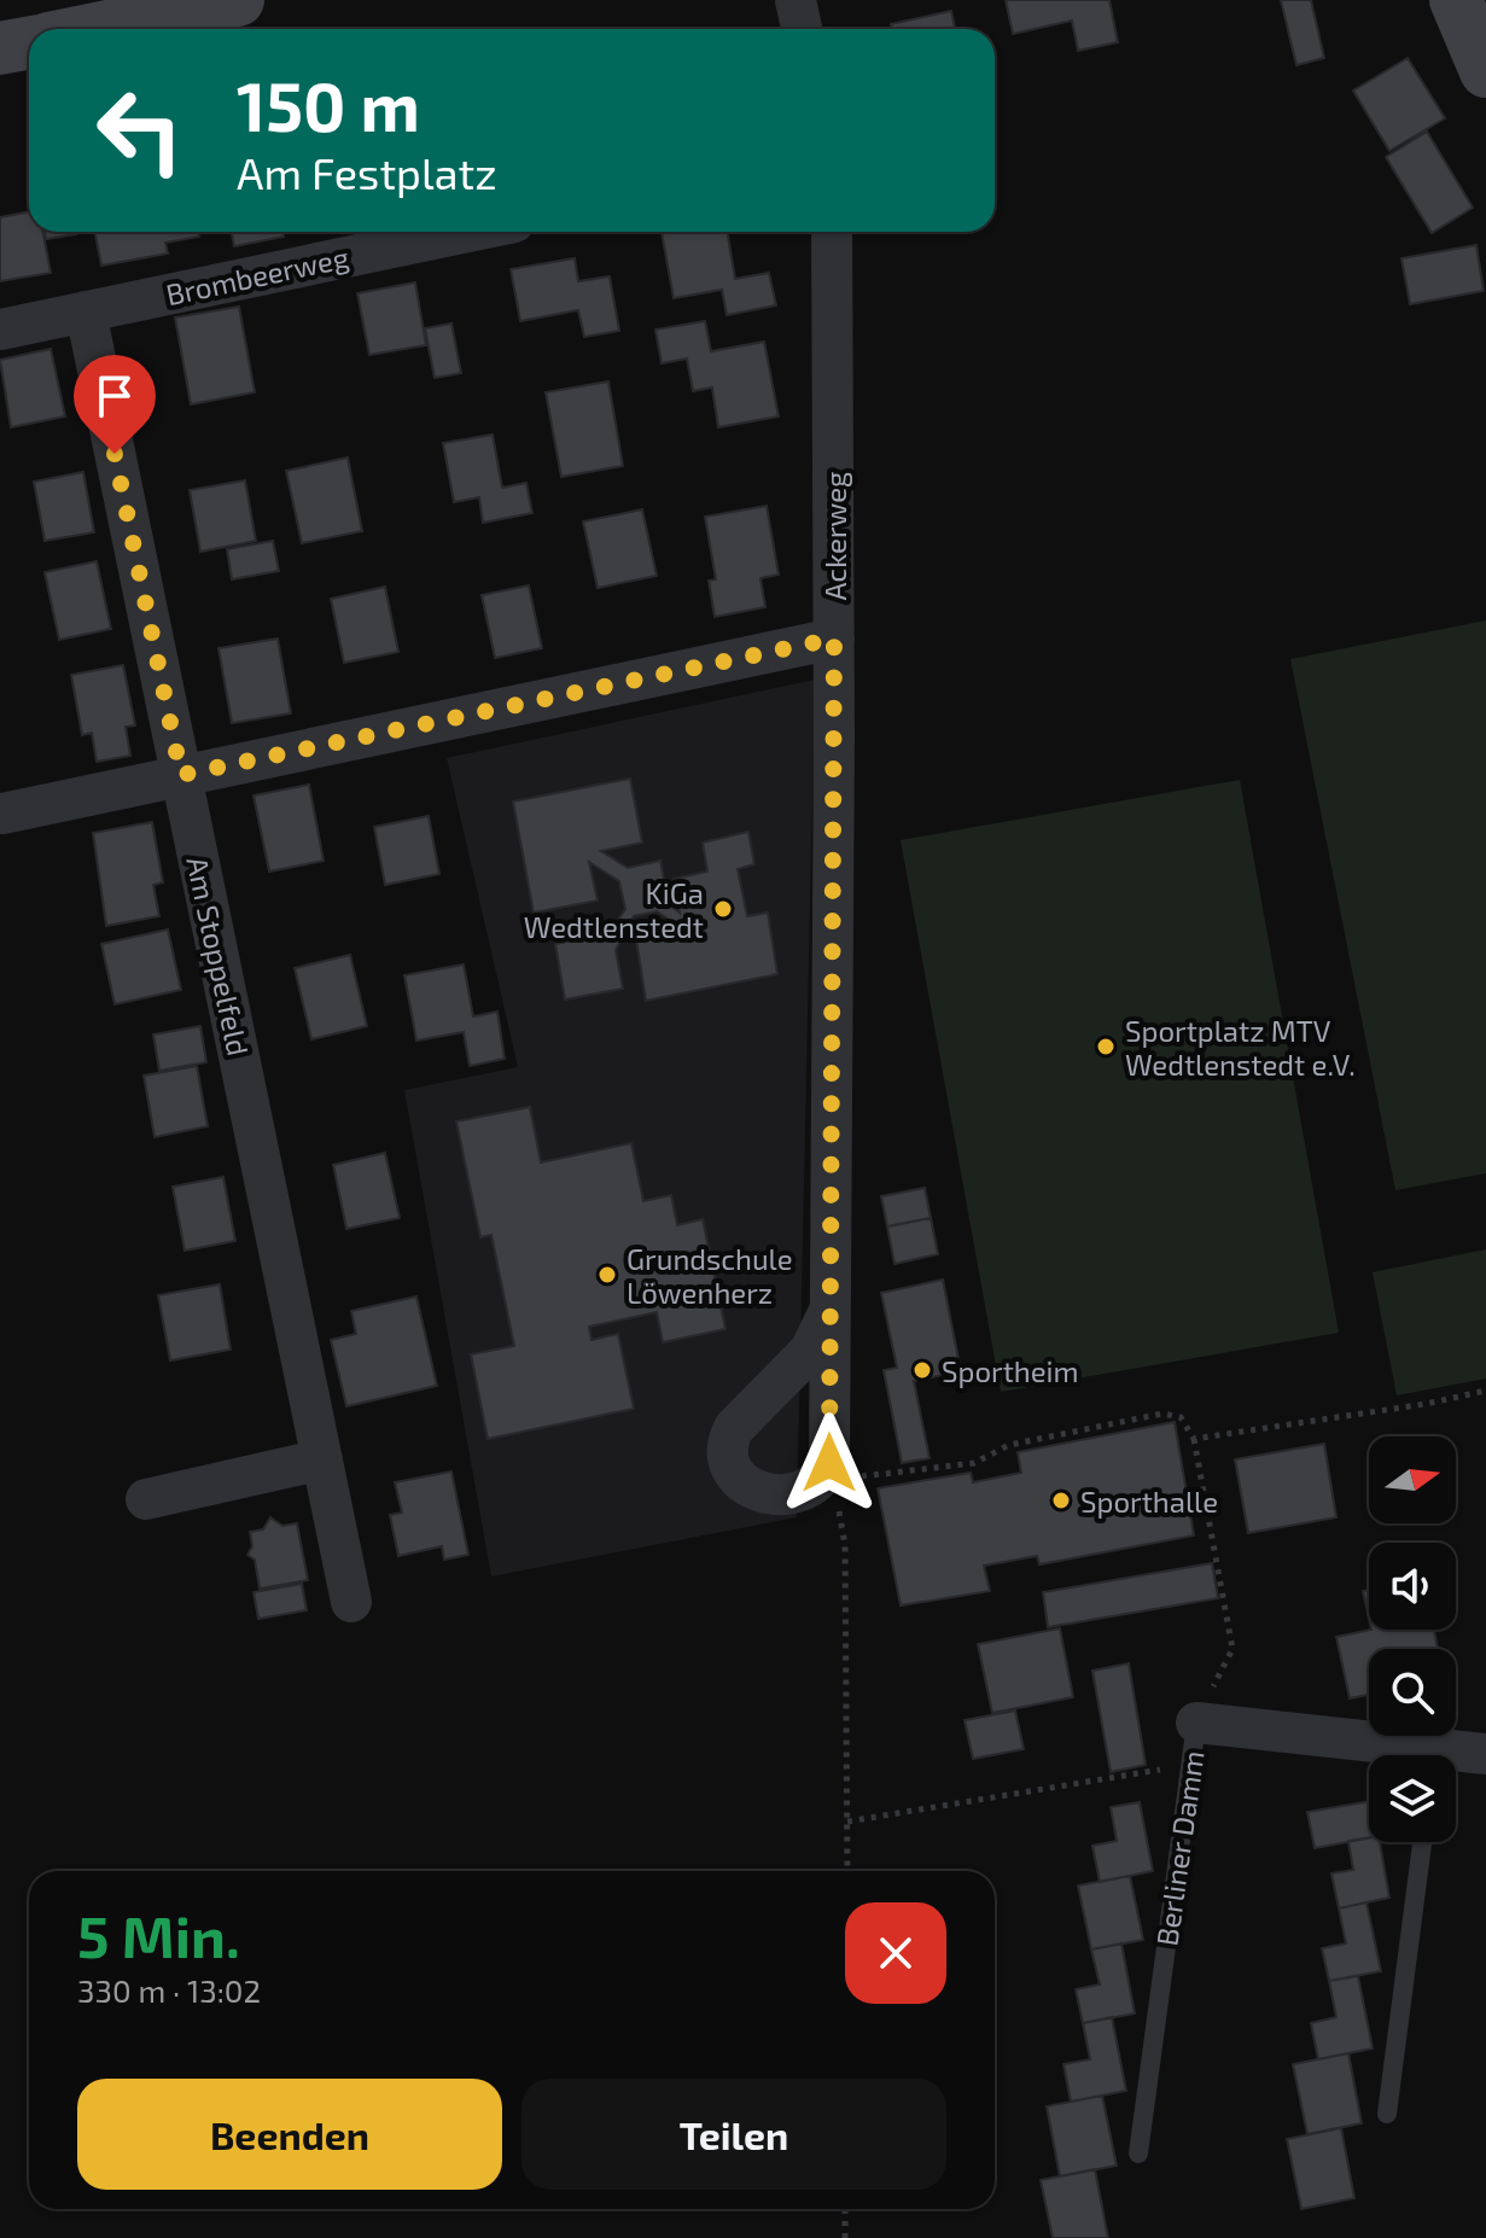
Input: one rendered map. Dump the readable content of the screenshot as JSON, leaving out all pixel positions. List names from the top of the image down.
{
  "streets": {
    "street": [
      "Brombeerweg",
      "Ackerweg",
      "Am Stoppelfeld",
      "Berliner Damm"
    ]
  },
  "crossings": [
    ["Brombeerweg", "Am Stoppelfeld"]
  ],
  "places": [
    "KiGa Wedtlenstedt",
    "Sportplatz MTV Wedtlenstedt e.V.",
    "Grundschule Löwenherz",
    "Sportheim",
    "Sporthalle"
  ],
  "north": "right",
  "page": {
    "turn": ["150 m", "Am Festplatz"],
    "heading": ["5 Min.", "330 m · 13:02"],
    "buttons": ["Beenden", "Teilen"]
  }
}
